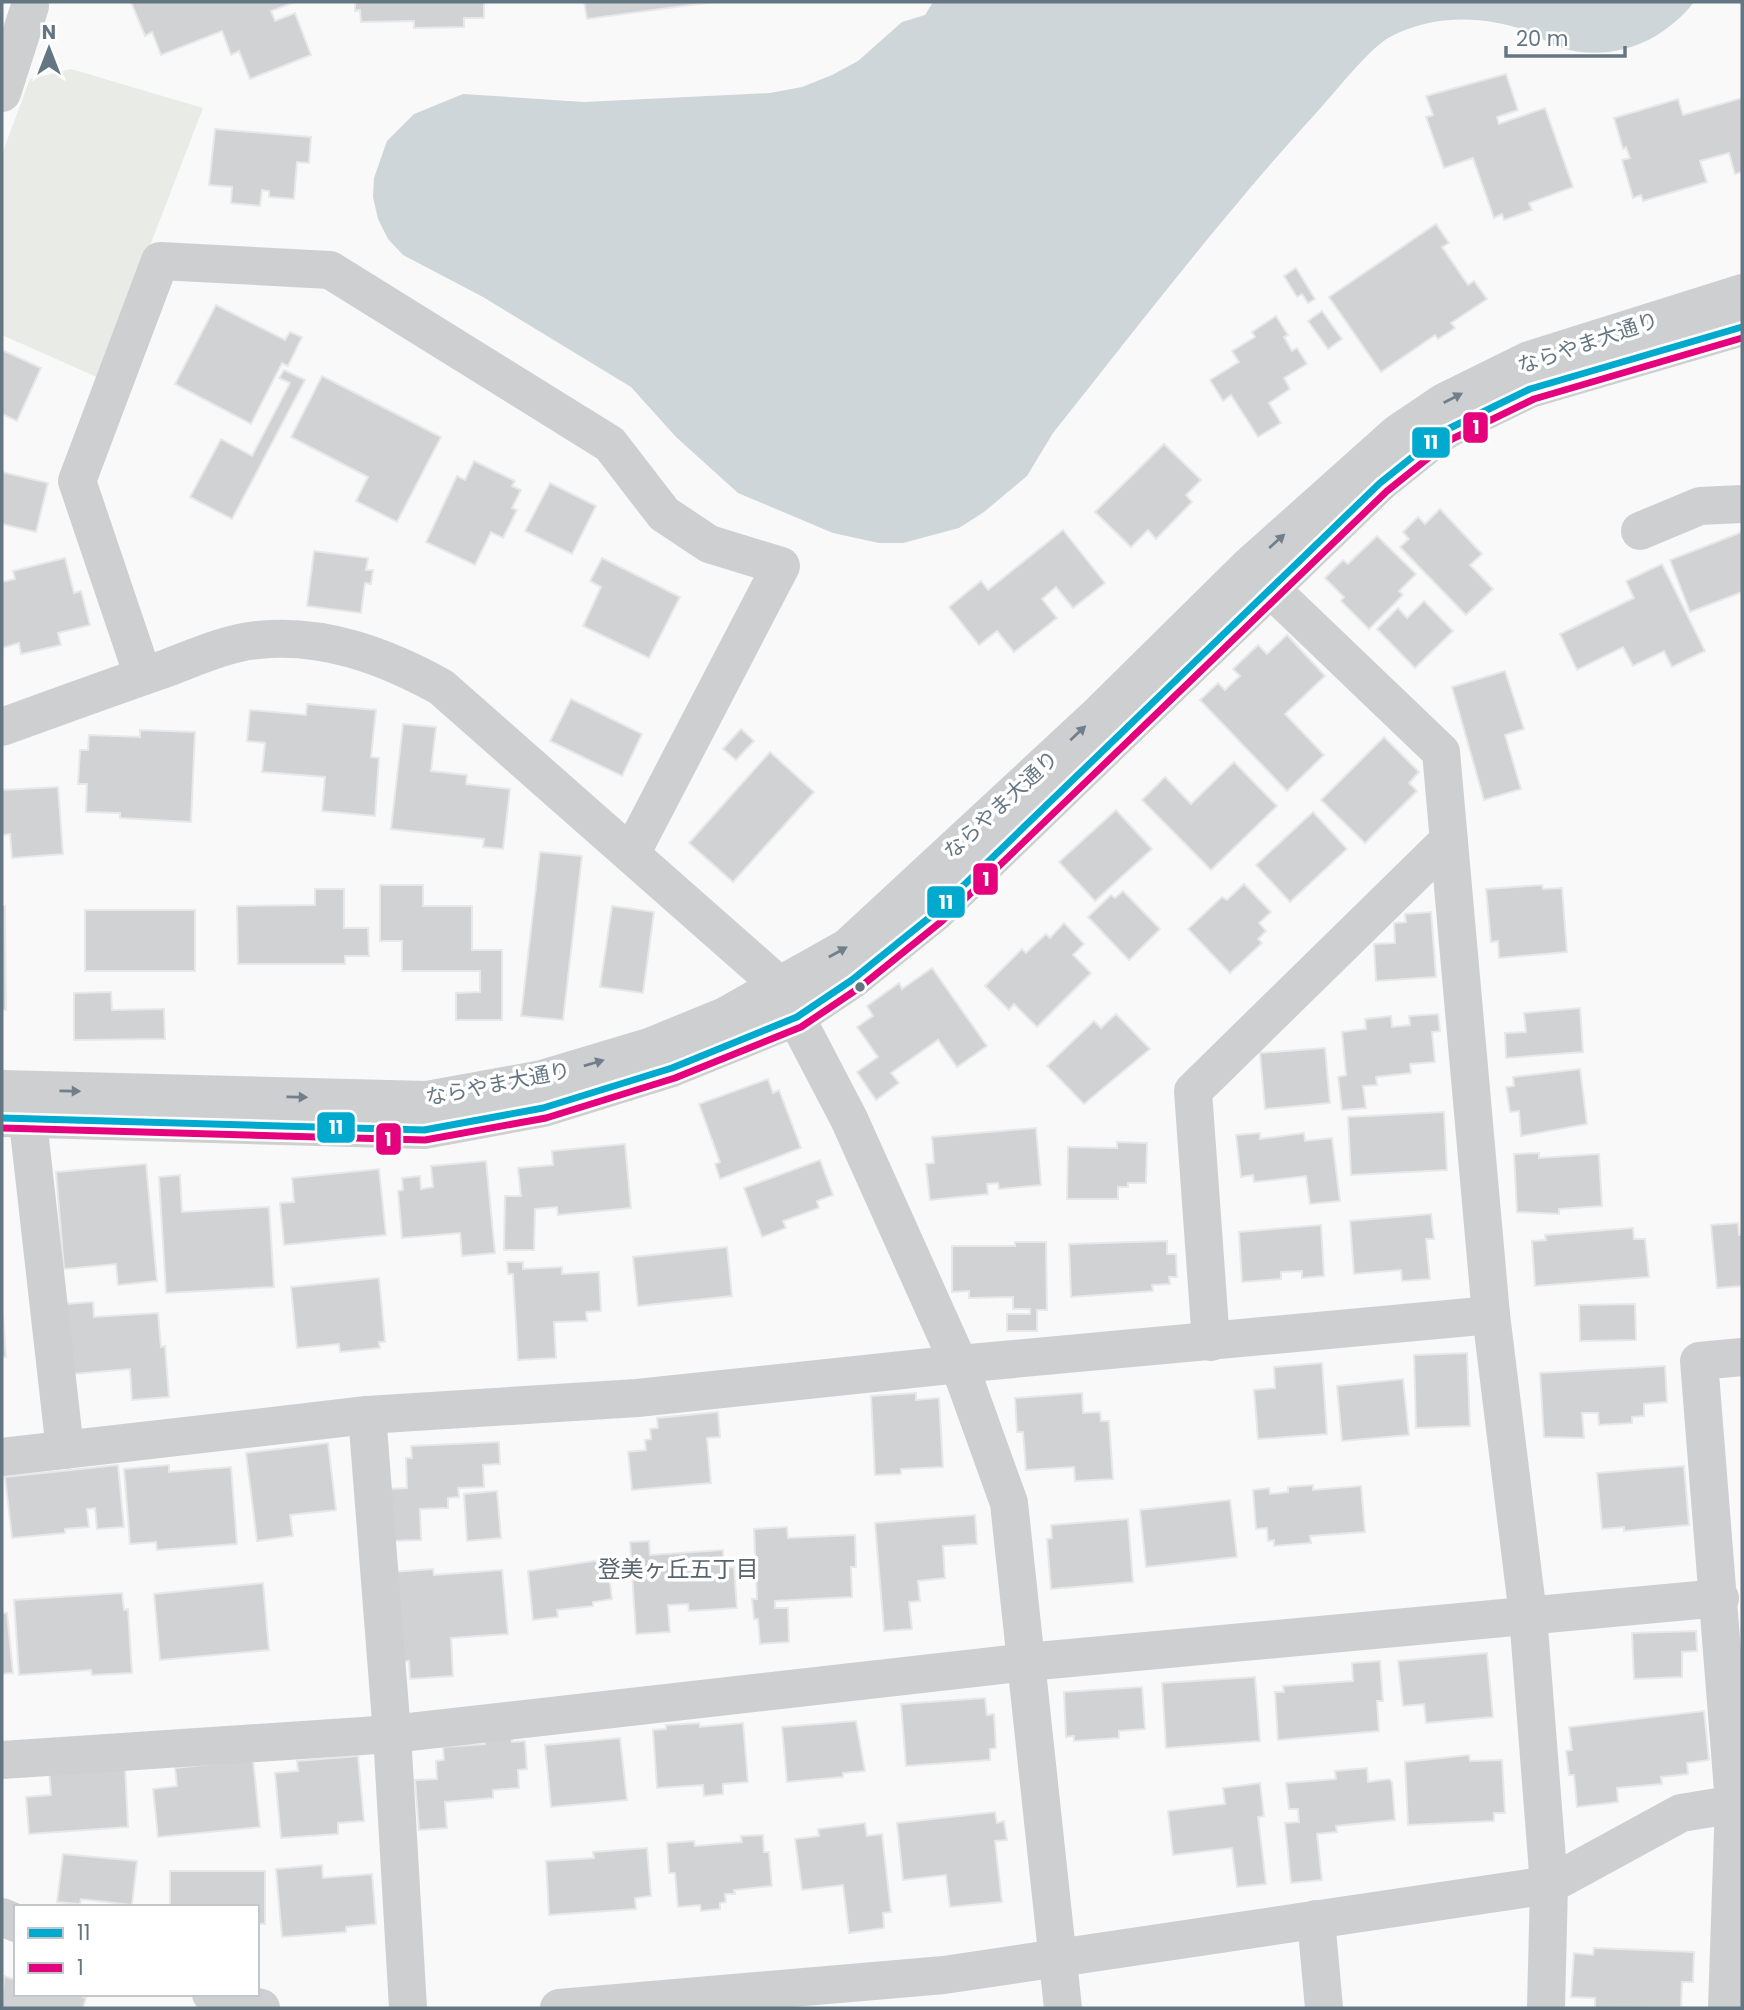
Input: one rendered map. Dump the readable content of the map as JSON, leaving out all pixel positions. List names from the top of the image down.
{
  "streets": {
    "street": ["ならやま大通り"]
  },
  "districts": ["登美ヶ丘五丁目"],
  "lines": ["transit line 11", "transit line 1"],
  "legend": ["11", "1"],
  "scale_bar": "20 m",
  "north": "top"
}
